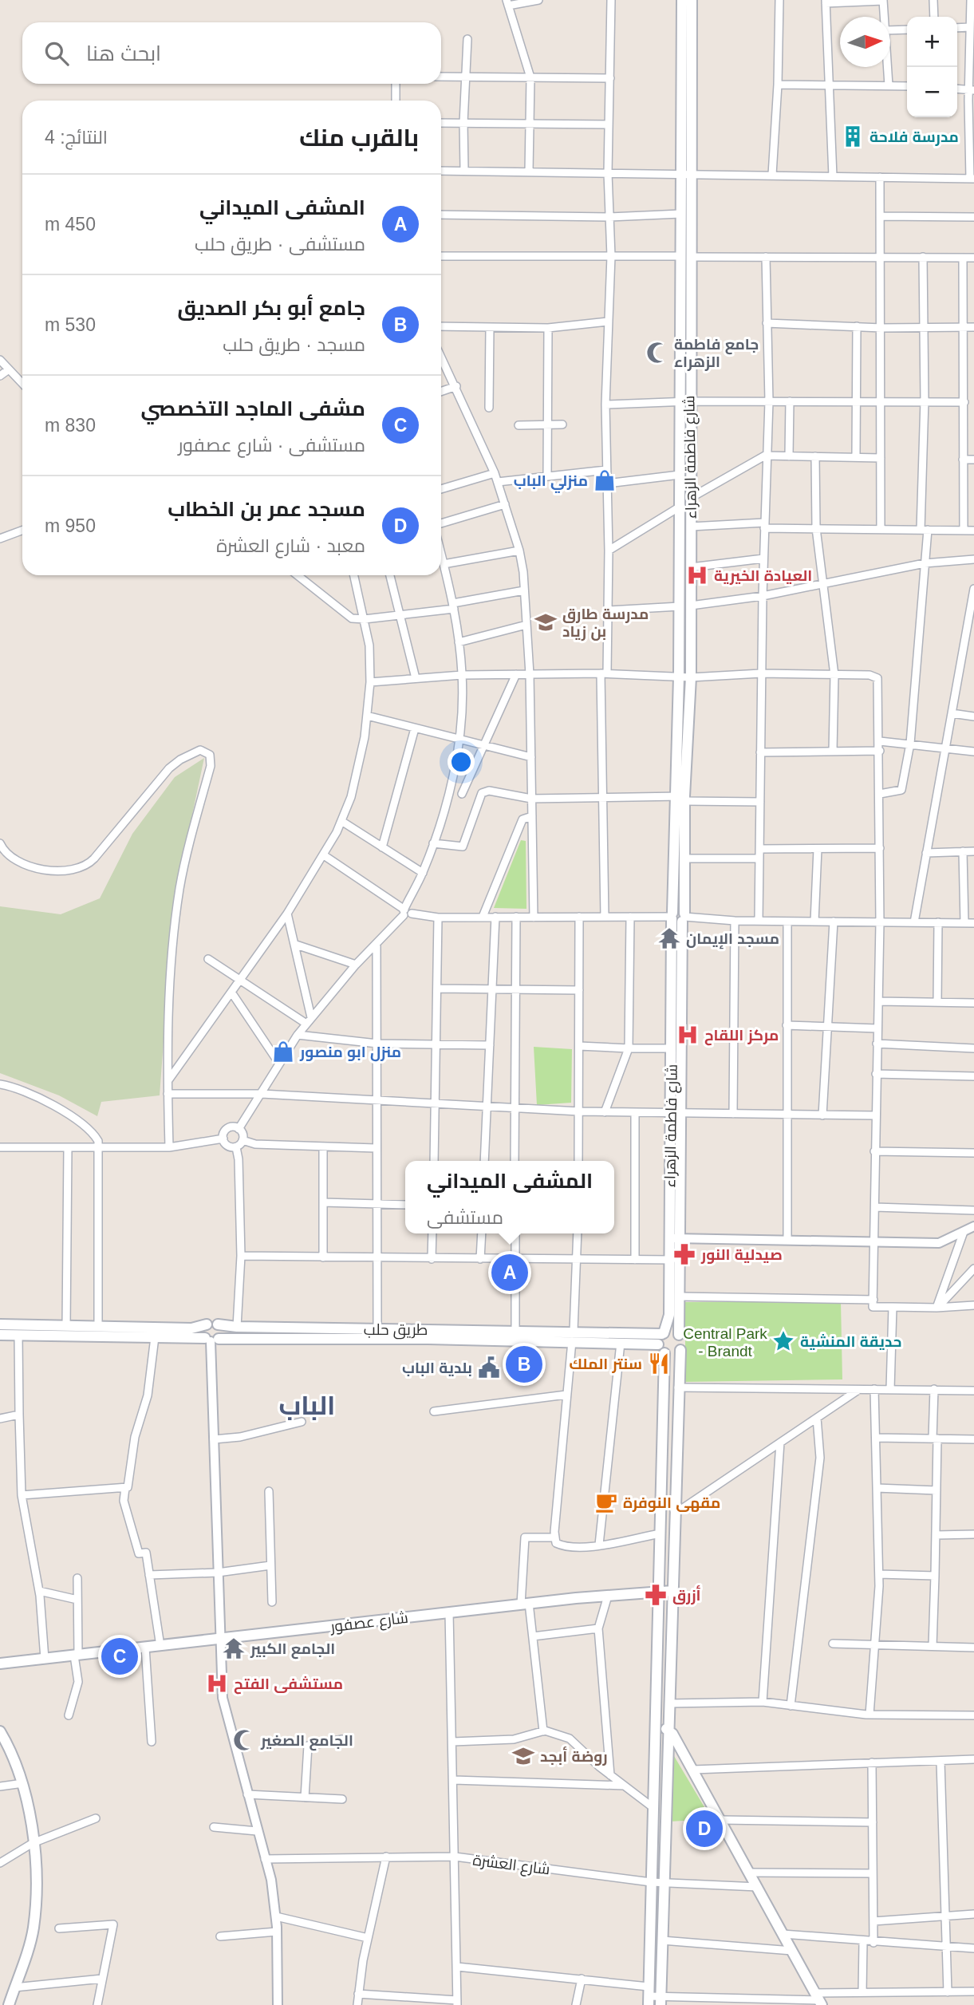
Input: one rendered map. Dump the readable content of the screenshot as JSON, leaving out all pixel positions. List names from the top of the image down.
{
  "streets": {
    "main road": ["شارع فاطمة الزهراء", "طريق حلب", "شارع عصفور"],
    "street": ["شارع العشرة"]
  },
  "districts": ["الباب"],
  "parks": ["Central Park - Brandt"],
  "places": {
    "building": ["مدرسة فلاحة"],
    "mosque": ["جامع فاطمة الزهراء", "الجامع الصغير"],
    "shop": ["منزلي الباب", "منزل ابو منصور"],
    "hospital": ["العيادة الخيرية", "مركز اللقاح", "مستشفى الفتح"],
    "school or university": ["مدرسة طارق بن زياد", "روضة أبجد"],
    "temple": ["مسجد الإيمان", "الجامع الكبير"],
    "pharmacy": ["صيدلية النور", "أزرق"],
    "place": ["حديقة المنشية"],
    "restaurant": ["سنتر الملك"],
    "public building": ["بلدية الباب"],
    "cafe": ["مقهى النوفرة"]
  },
  "north": "right",
  "page": {
    "map_buttons": ["+", "−"],
    "search": "ابحث هنا",
    "heading": ["بالقرب منك", "النتائج: 4"],
    "list": [
      {
        "mark": "A",
        "name": "المشفى الميداني",
        "note": "مستشفى · طريق حلب",
        "value": "450 m"
      },
      {
        "mark": "B",
        "name": "جامع أبو بكر الصديق",
        "note": "مسجد · طريق حلب",
        "value": "530 m"
      },
      {
        "mark": "C",
        "name": "مشفى الماجد التخصصي",
        "note": "مستشفى · شارع عصفور",
        "value": "830 m"
      },
      {
        "mark": "D",
        "name": "مسجد عمر بن الخطاب",
        "note": "معبد · شارع العشرة",
        "value": "950 m"
      }
    ],
    "popup": ["المشفى الميداني", "مستشفى"],
    "pins": [
      "A",
      "B",
      "C",
      "D"
    ]
  }
}
